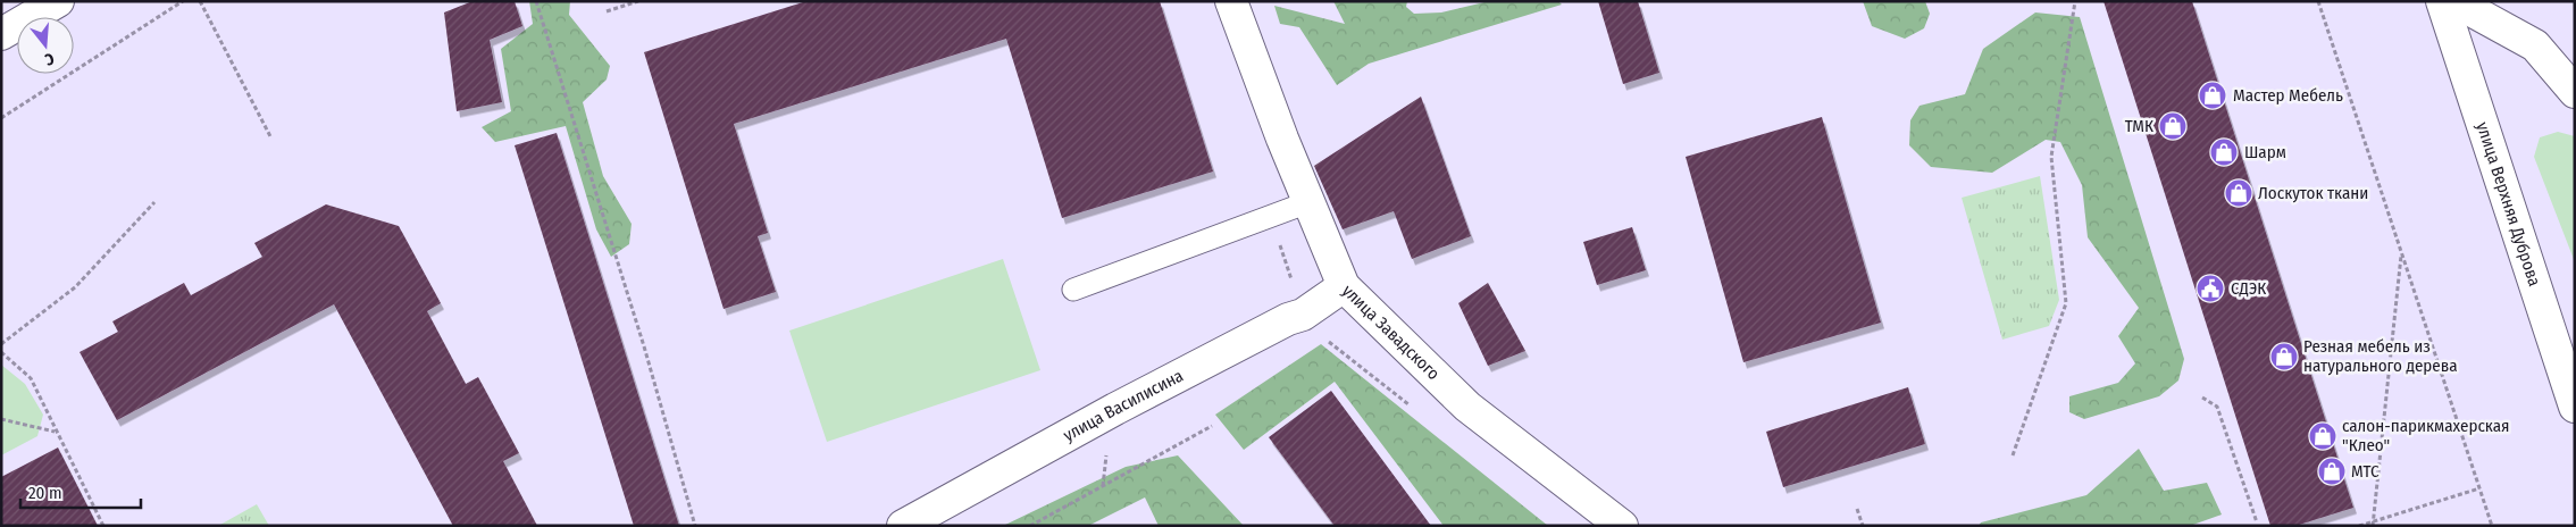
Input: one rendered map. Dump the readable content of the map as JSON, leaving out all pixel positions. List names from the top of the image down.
{
  "streets": {
    "street": ["улица Верхняя Дуброва", "улица Завадского", "улица Василисина"]
  },
  "crossings": [
    ["улица Завадского", "улица Василисина"]
  ],
  "places": {
    "shop": [
      "Мастер Мебель",
      "ТМК",
      "Шарм",
      "Лоскуток ткани",
      "Резная мебель из натурального дерева",
      "салон-парикмахерская \"Клео\"",
      "МТС"
    ],
    "public building": ["СДЭК"]
  },
  "scale_bar": "20 m",
  "north": "bottom"
}
